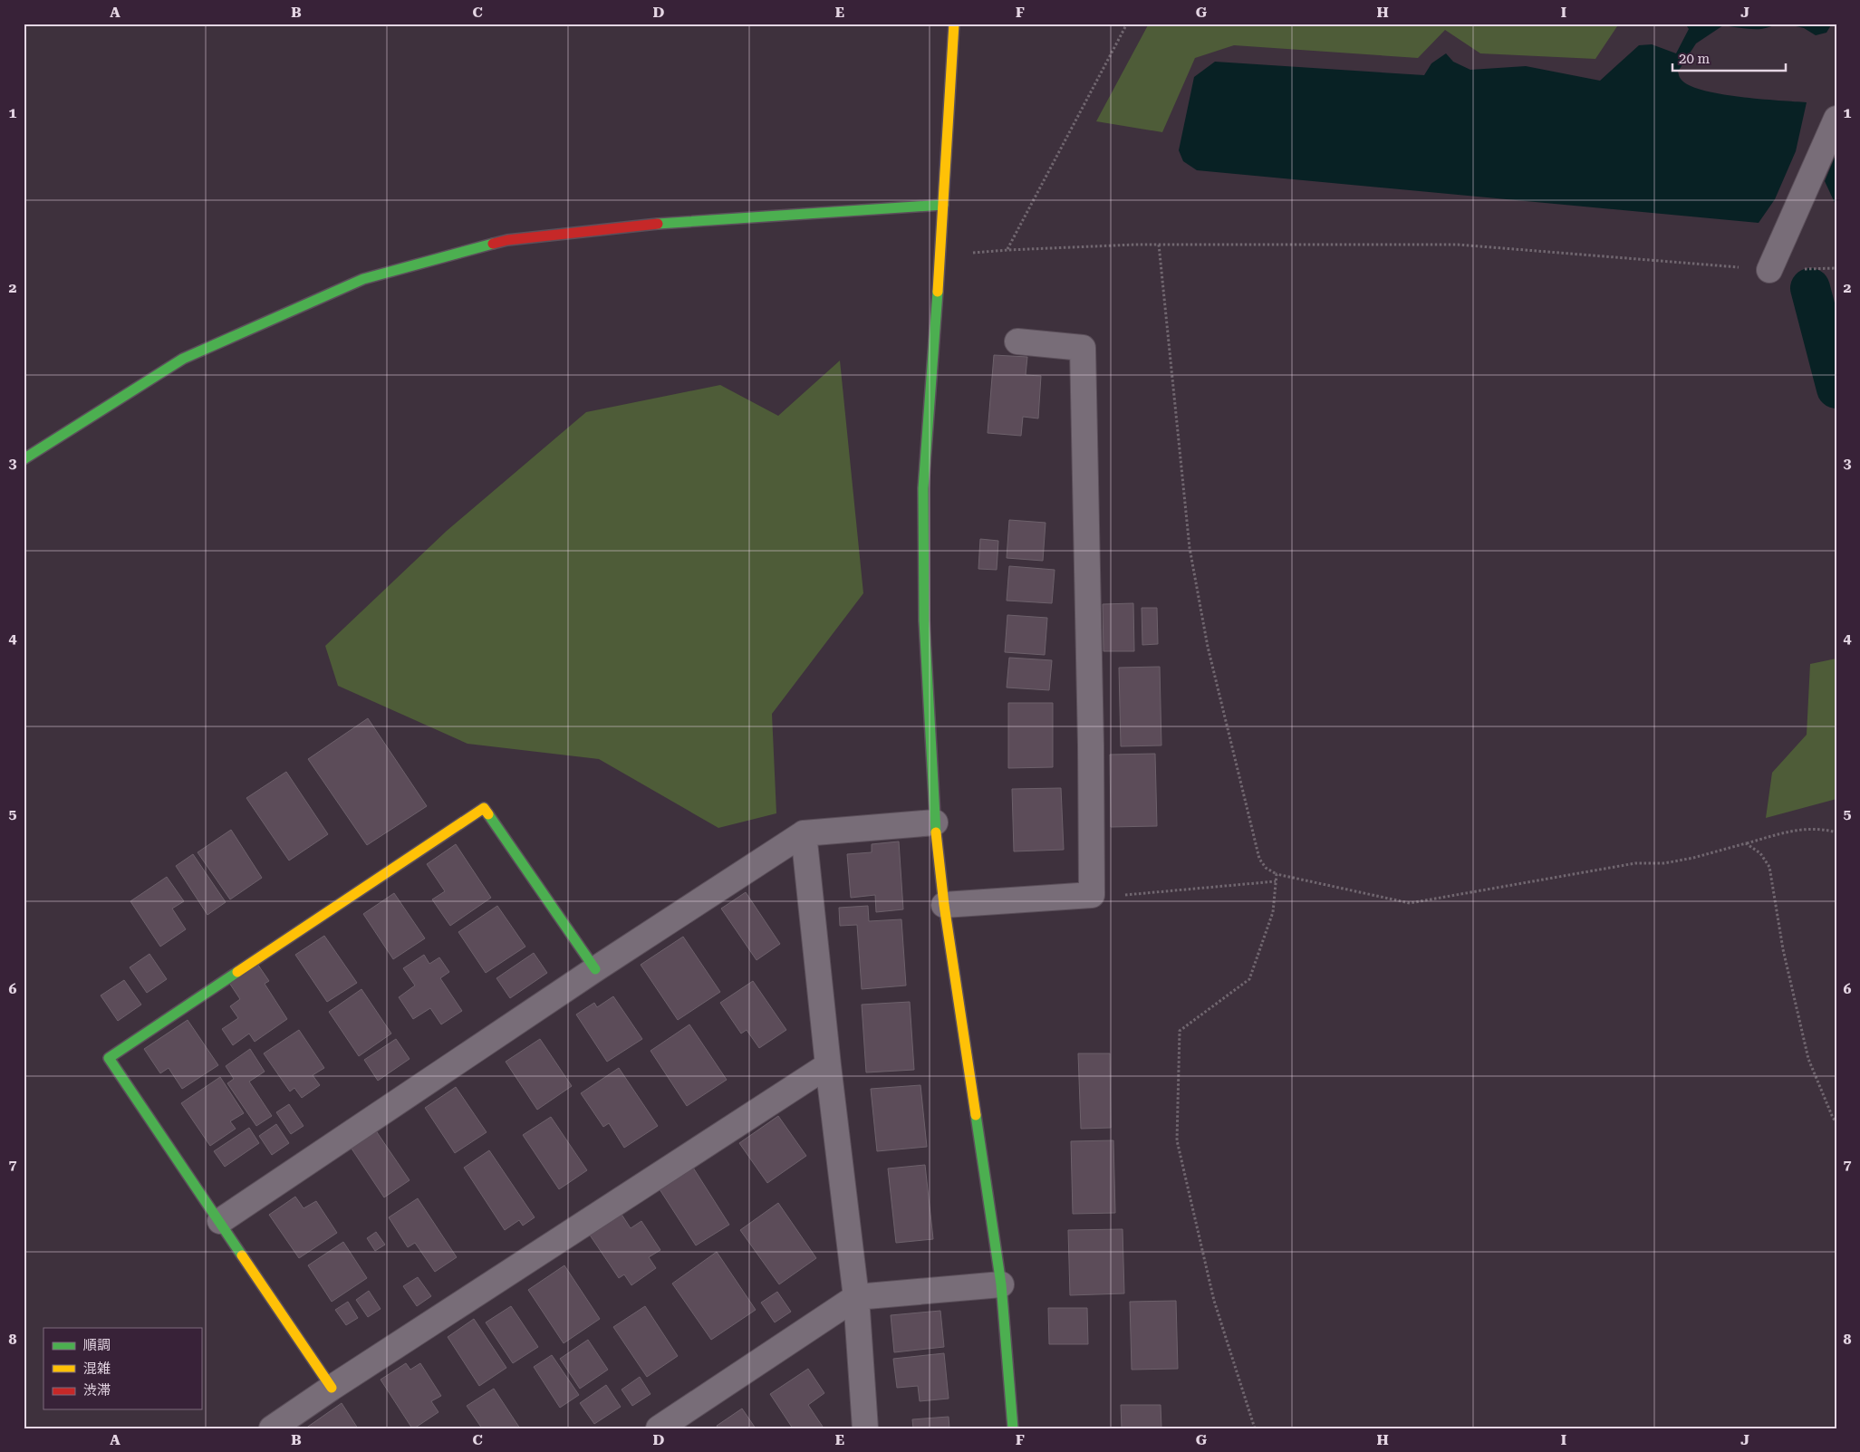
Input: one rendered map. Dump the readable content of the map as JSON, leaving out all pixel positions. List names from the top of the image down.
{
  "legend": ["順調", "混雑", "渋滞"],
  "scale_bar": "20 m",
  "grid": {
    "columns": [
      "A",
      "B",
      "C",
      "D",
      "E",
      "F",
      "G",
      "H",
      "I",
      "J"
    ],
    "rows": [
      "1",
      "2",
      "3",
      "4",
      "5",
      "6",
      "7",
      "8"
    ]
  }
}
